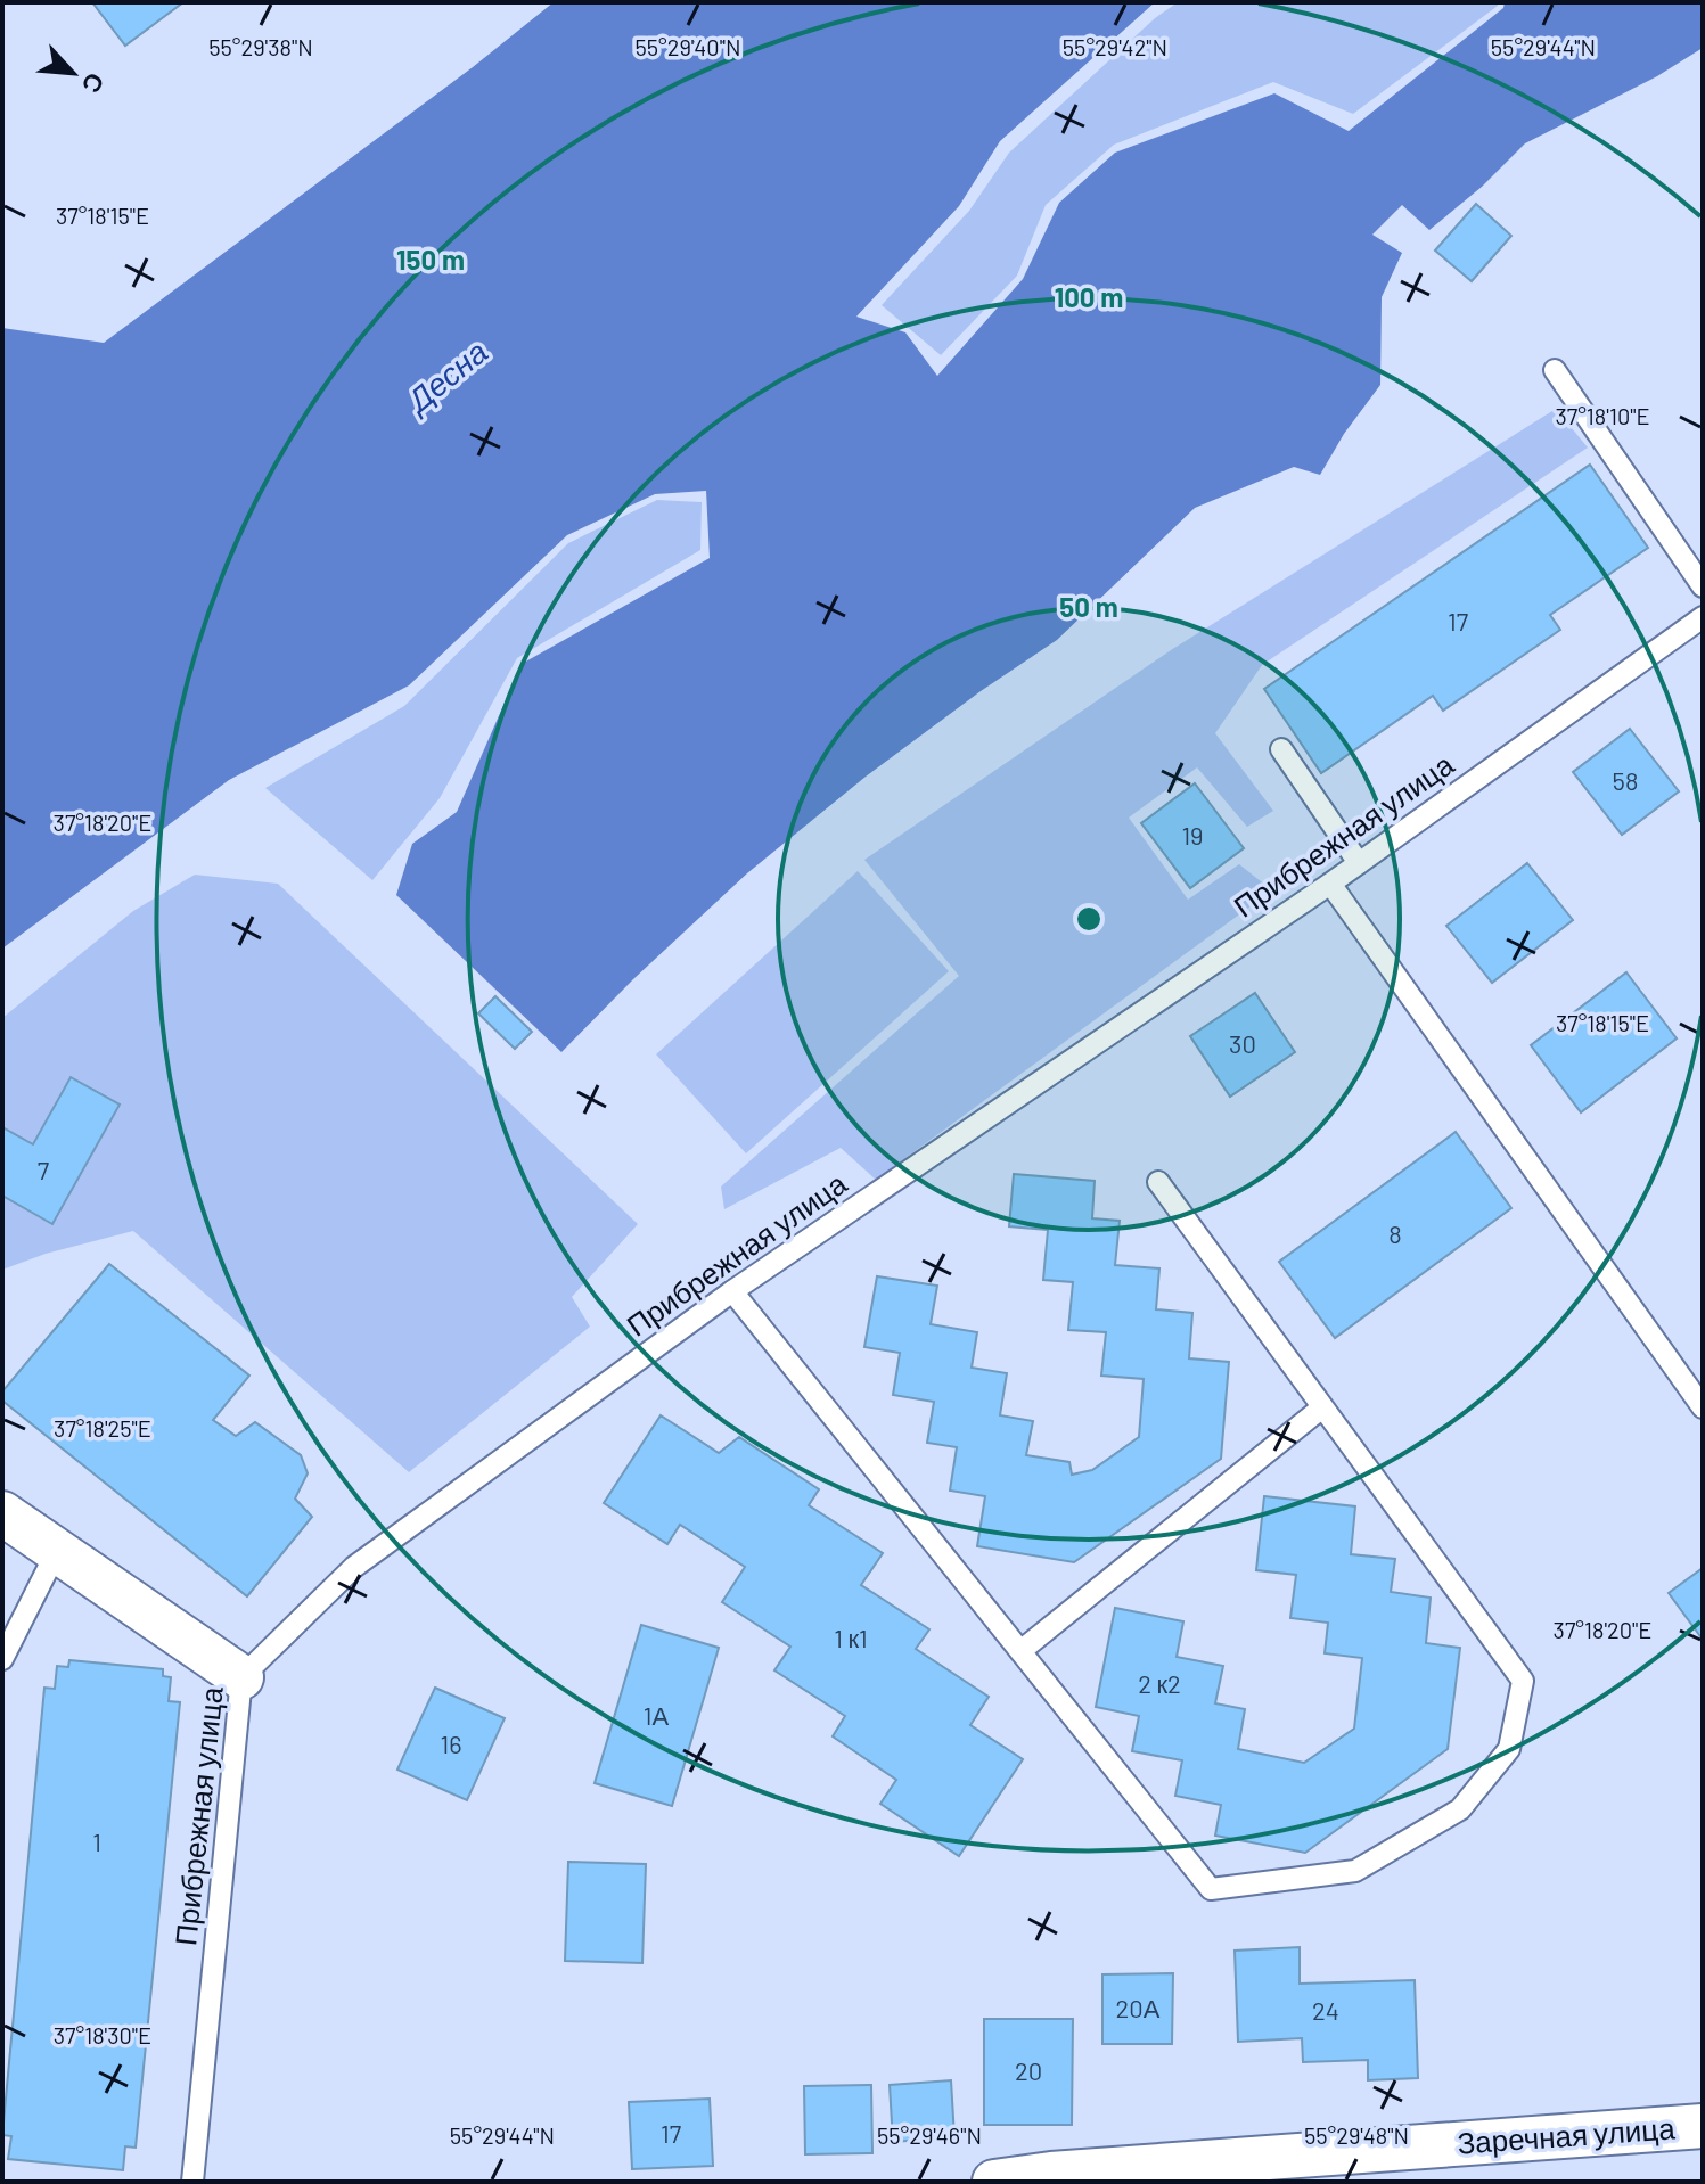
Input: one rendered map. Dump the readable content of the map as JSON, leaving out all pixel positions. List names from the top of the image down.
{
  "streets": {
    "street": ["Заречная улица"],
    "lane": ["Прибрежная улица"]
  },
  "water": ["Десна"],
  "house_numbers": [
    "17",
    "58",
    "19",
    "30",
    "7",
    "8",
    "1 к1",
    "2 к2",
    "1А",
    "16",
    "1",
    "20А",
    "24",
    "20",
    "17"
  ],
  "north": "bottom right",
  "coordinates": [
    "55°29'40\"N",
    "55°29'42\"N",
    "55°29'44\"N",
    "55°29'38\"N",
    "37°18'15\"E",
    "37°18'10\"E",
    "37°18'20\"E",
    "37°18'25\"E",
    "37°18'30\"E",
    "55°29'46\"N",
    "55°29'48\"N"
  ],
  "rings": ["150 m", "100 m", "50 m"]
}
